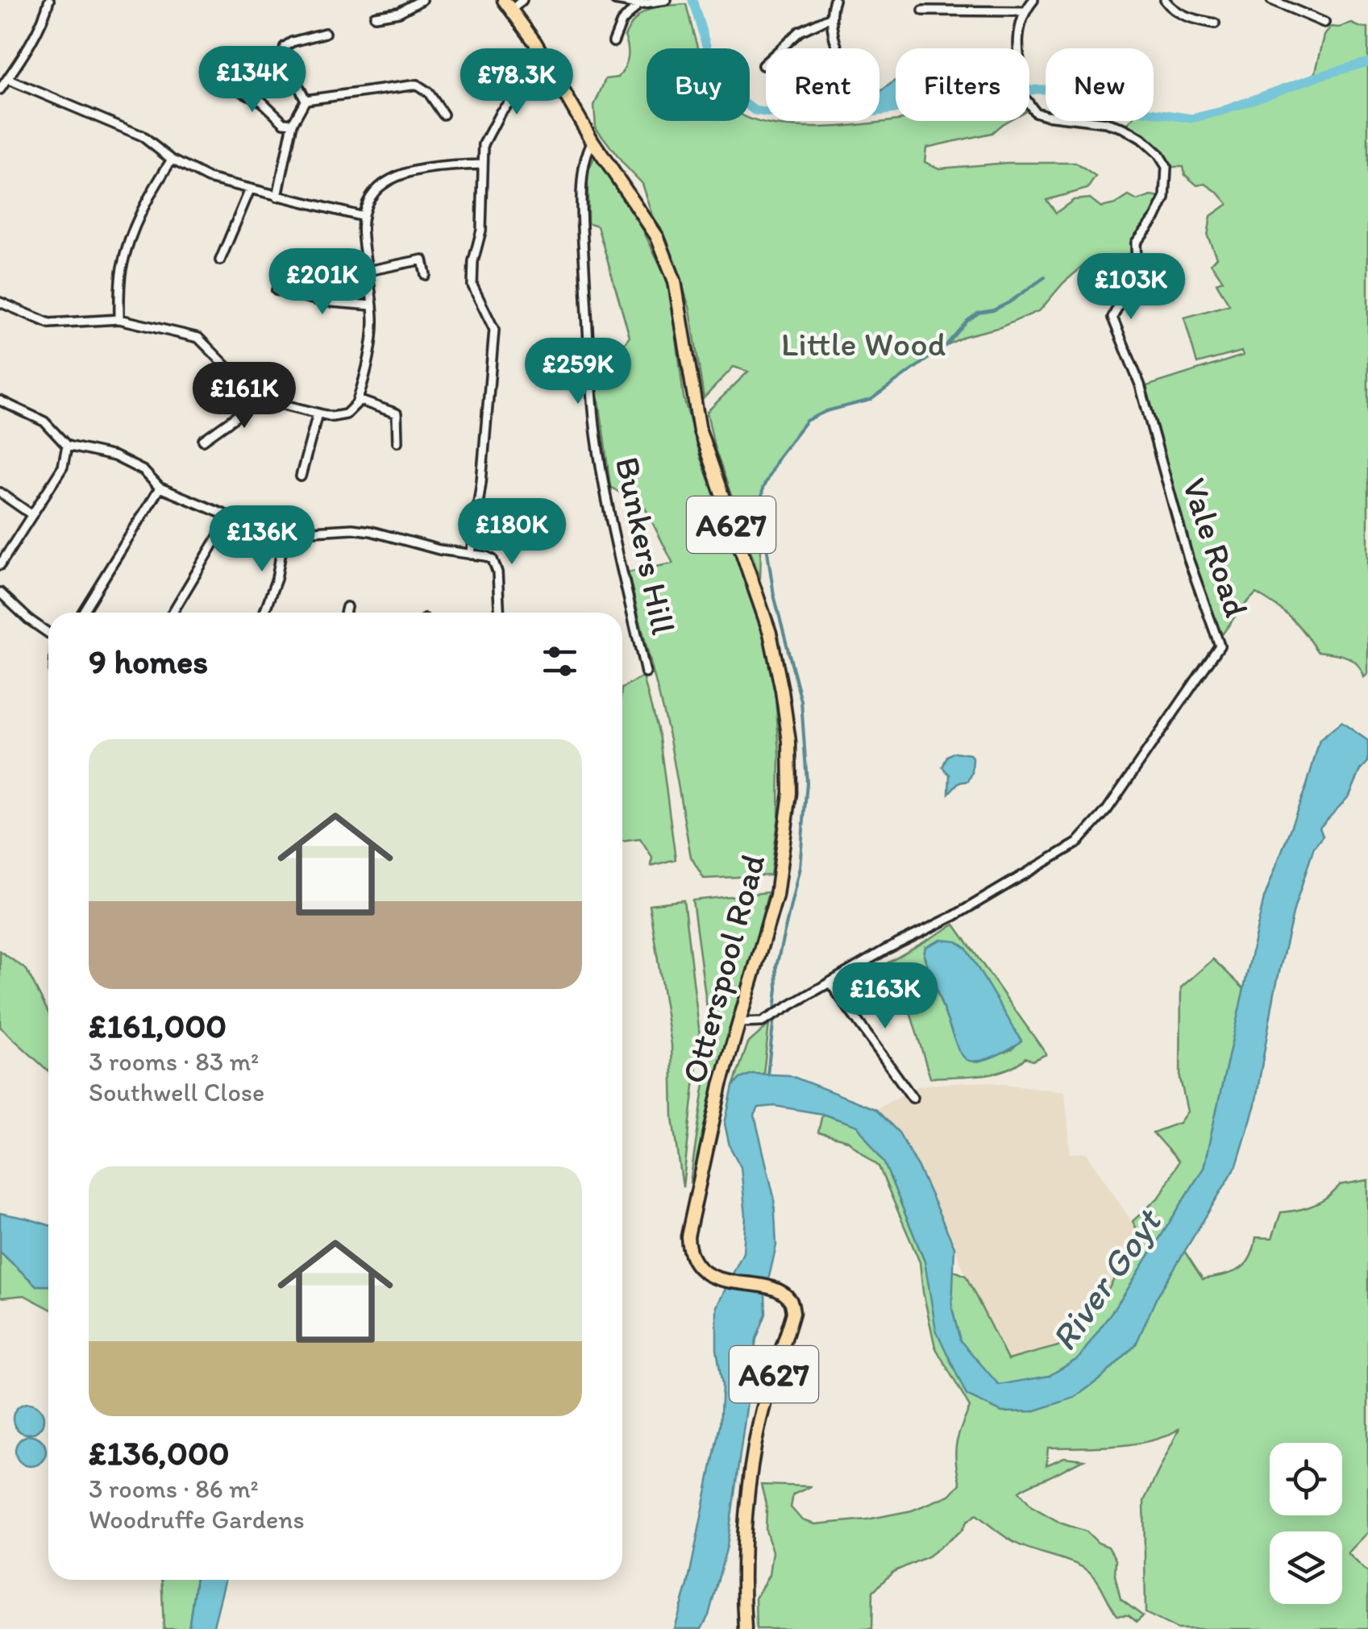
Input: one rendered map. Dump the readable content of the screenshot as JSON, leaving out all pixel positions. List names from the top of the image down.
{
  "streets": {
    "main road": ["A627", "Otterspool Road"],
    "street": ["Bunkers Hill", "Vale Road"]
  },
  "crossings": [
    ["A627", "Bunkers Hill"],
    ["A627", "Otterspool Road"],
    ["Bunkers Hill", "Otterspool Road"],
    ["Vale Road", "Otterspool Road"]
  ],
  "water": ["River Goyt"],
  "parks": ["Little Wood"],
  "page": {
    "price": [
      "£134K",
      "£78.3K",
      "£201K",
      "£103K",
      "£259K",
      "£161K",
      "£180K",
      "£136K",
      "£163K"
    ],
    "chip": [
      "Buy",
      "Rent",
      "Filters",
      "New"
    ],
    "heading": "9 homes",
    "list": [
      {
        "name": "£161,000",
        "note": "3 rooms · 83 m² · Southwell Close"
      },
      {
        "name": "£136,000",
        "note": "3 rooms · 86 m² · Woodruffe Gardens"
      }
    ]
  }
}
